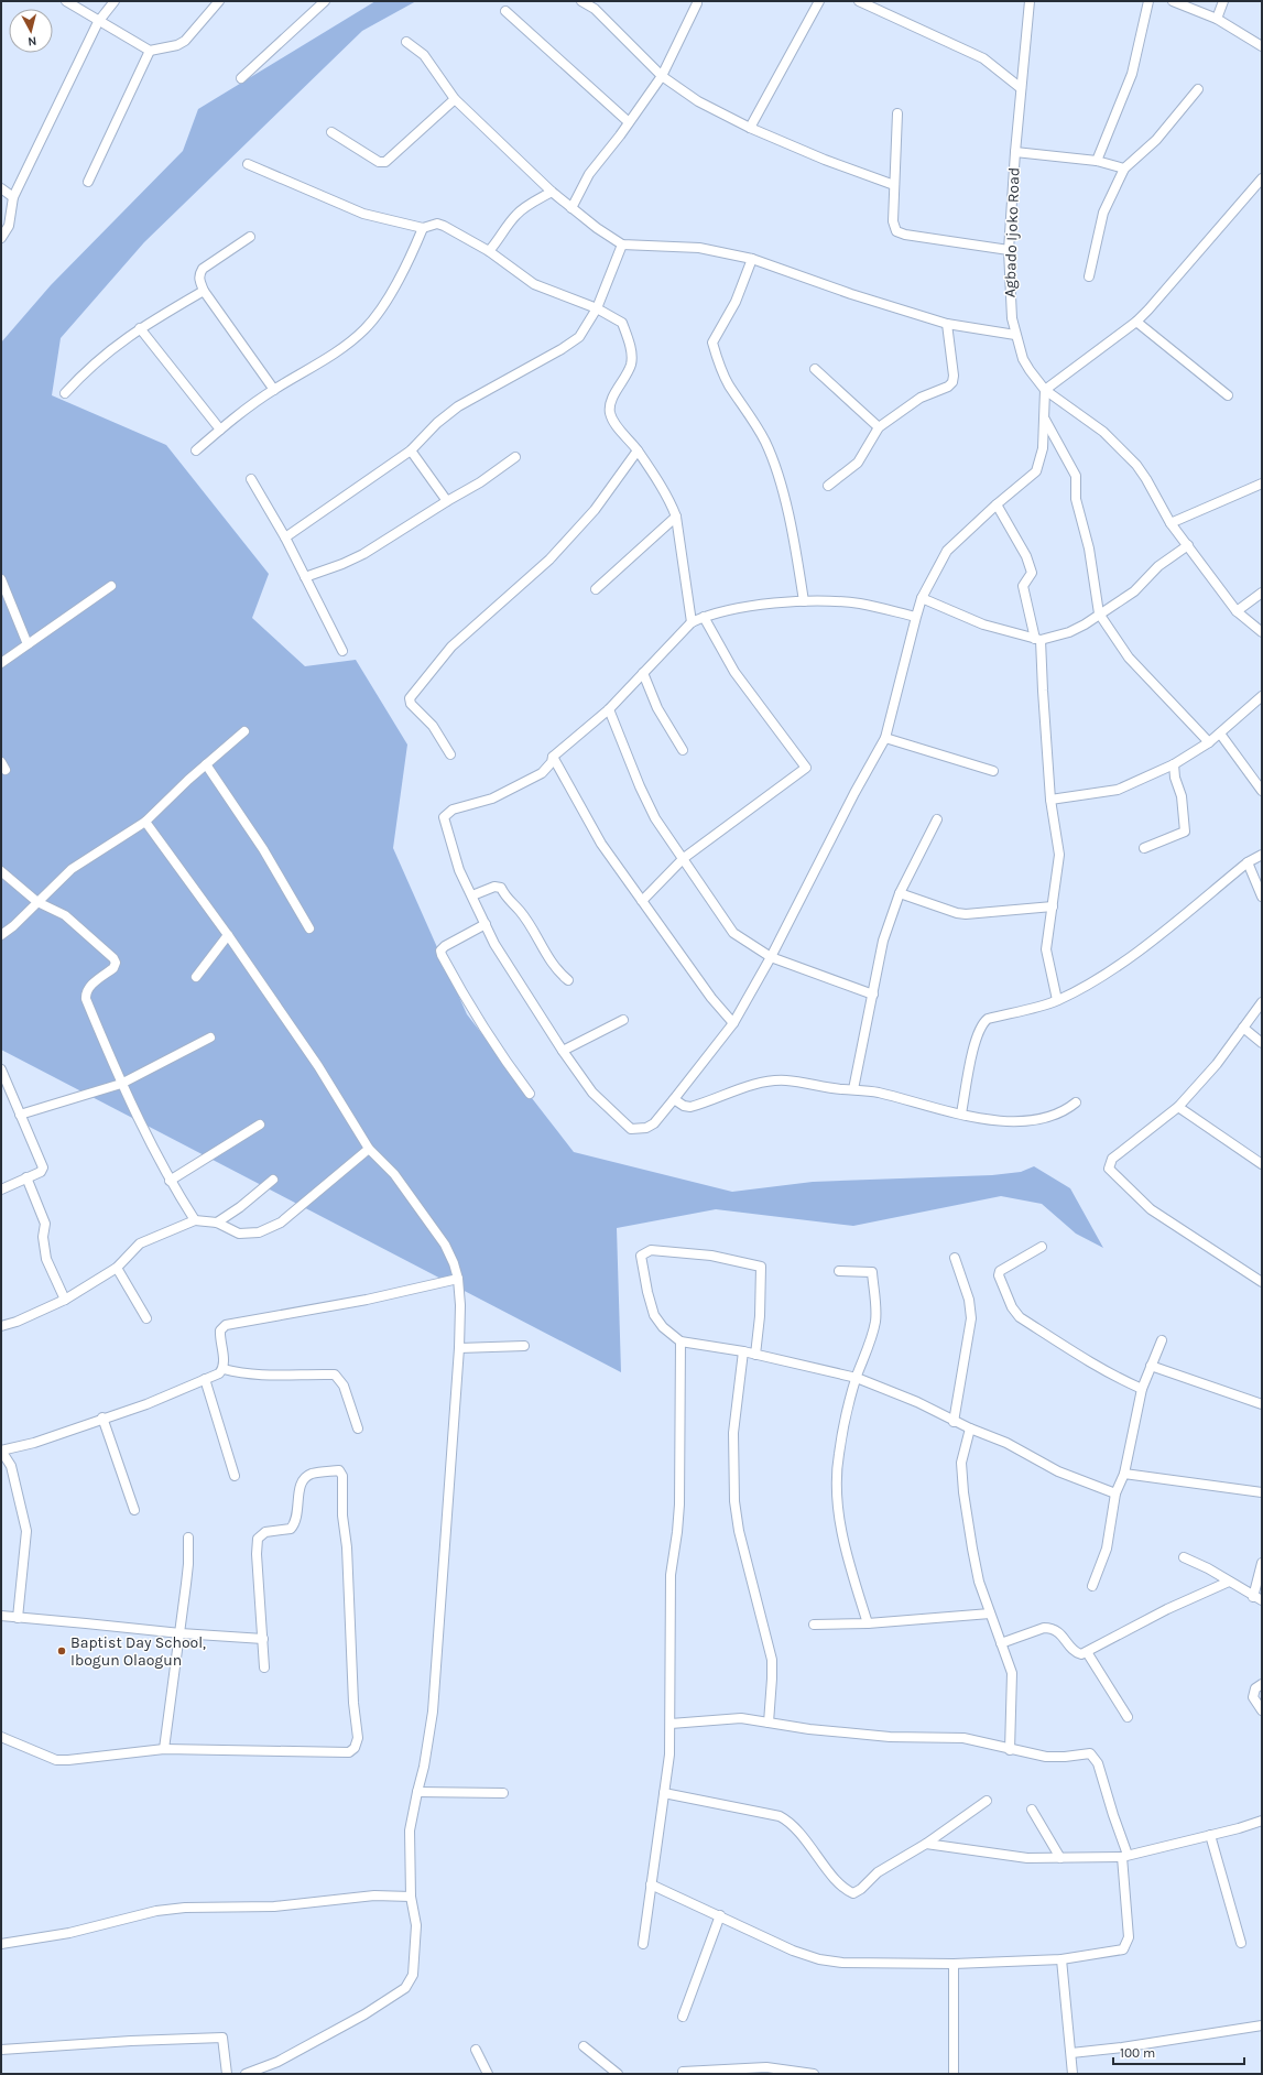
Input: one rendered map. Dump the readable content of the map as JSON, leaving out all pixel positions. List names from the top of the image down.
{
  "streets": {
    "street": ["Agbado Ijoko Road"]
  },
  "places": ["Baptist Day School, Ibogun Olaogun"],
  "scale_bar": "100 m",
  "north": "bottom"
}
